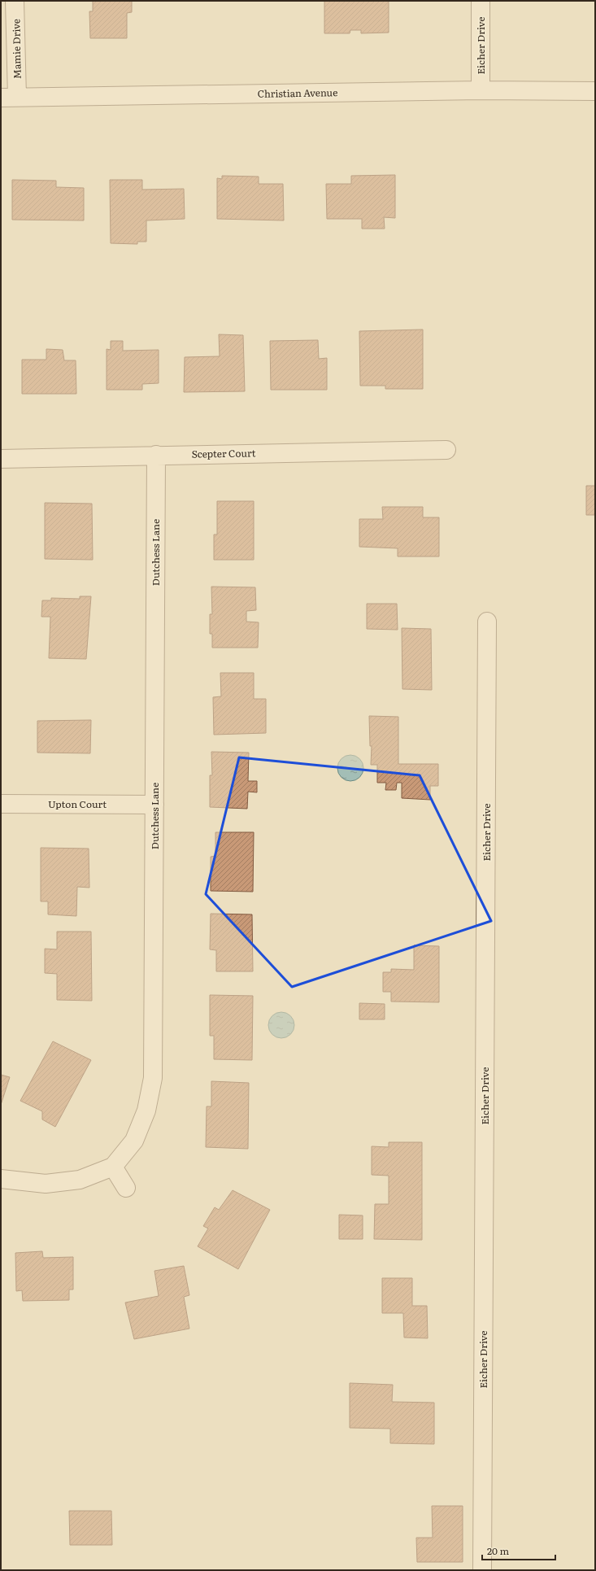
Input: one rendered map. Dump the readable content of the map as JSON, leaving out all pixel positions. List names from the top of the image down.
{
  "streets": {
    "street": [
      "Eicher Drive",
      "Mamie Drive",
      "Christian Avenue",
      "Scepter Court",
      "Dutchess Lane",
      "Upton Court"
    ]
  },
  "crossings": [
    ["Eicher Drive", "Christian Avenue"],
    ["Mamie Drive", "Christian Avenue"],
    ["Scepter Court", "Dutchess Lane"],
    ["Dutchess Lane", "Upton Court"]
  ],
  "scale_bar": "20 m"
}
